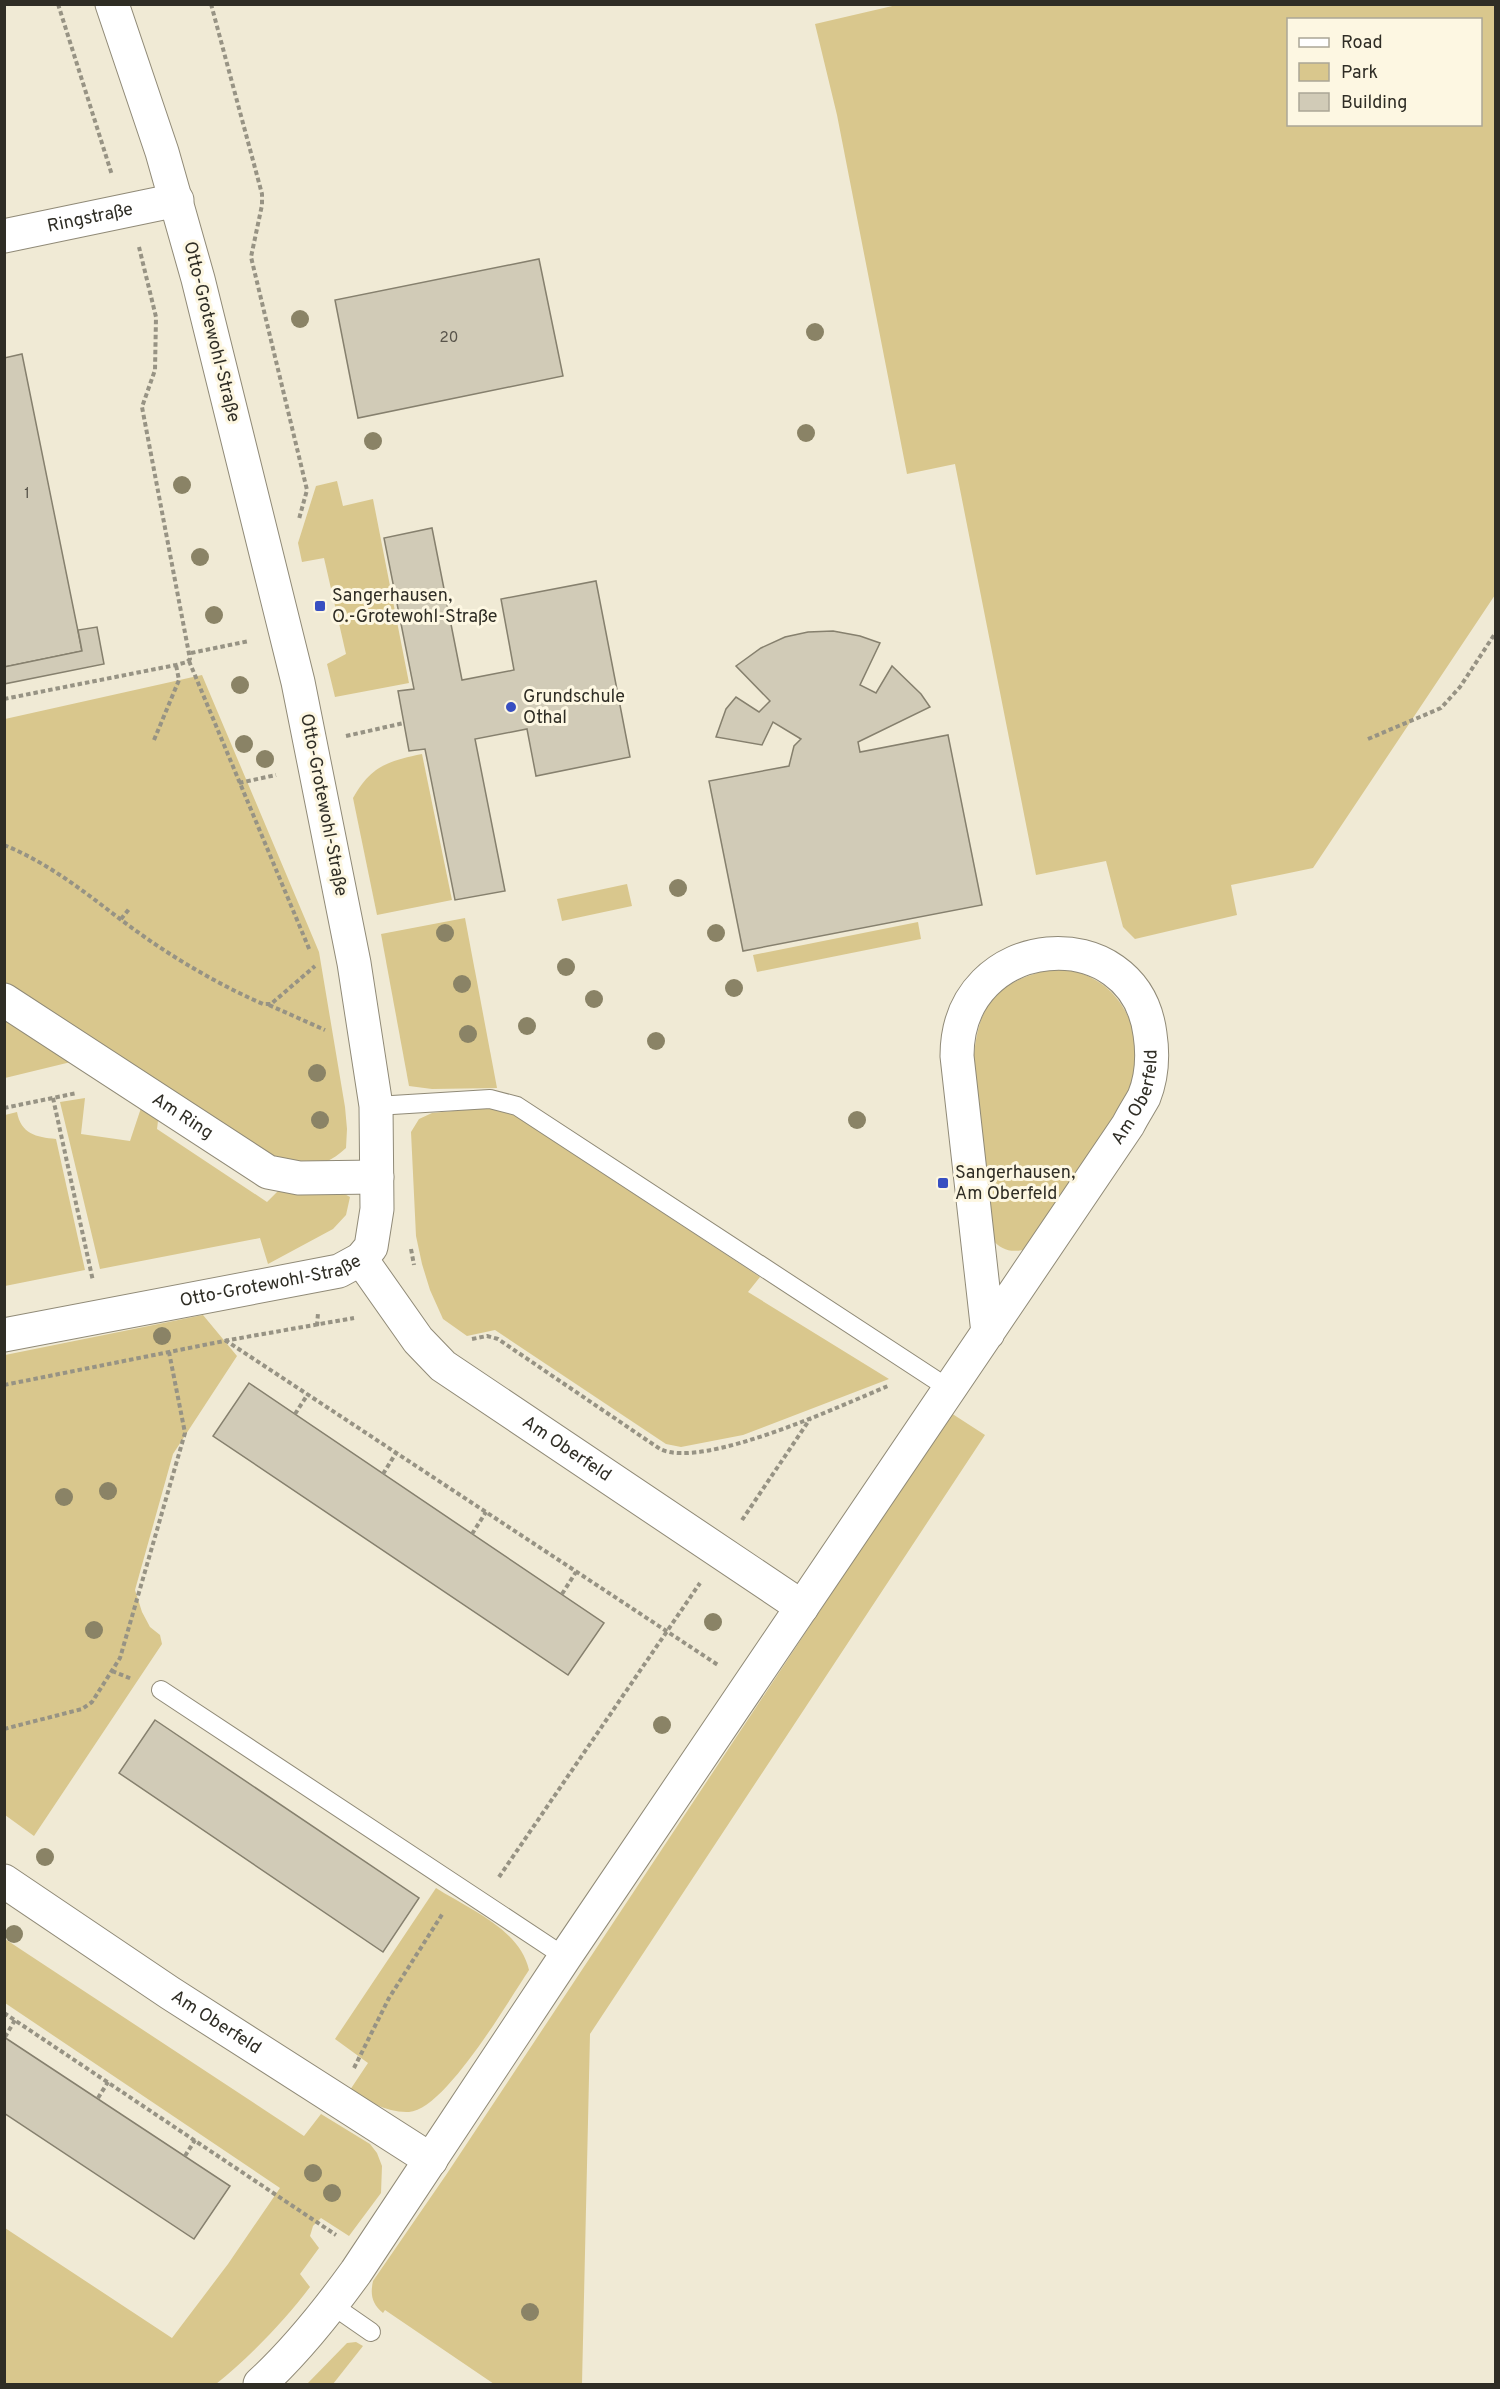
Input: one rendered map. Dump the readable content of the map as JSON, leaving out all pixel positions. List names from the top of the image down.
{
  "streets": {
    "street": [
      "Ringstraße",
      "Otto-Grotewohl-Straße",
      "Am Oberfeld",
      "Am Ring"
    ]
  },
  "crossings": [
    ["Ringstraße", "Otto-Grotewohl-Straße"],
    ["Otto-Grotewohl-Straße", "Am Oberfeld"],
    ["Otto-Grotewohl-Straße", "Am Ring"]
  ],
  "places": {
    "transit": ["Sangerhausen, O.-Grotewohl-Straße", "Sangerhausen, Am Oberfeld"],
    "other": ["Grundschule Othal"]
  },
  "house_numbers": ["20", "1"],
  "legend": ["Road", "Park", "Building"]
}
